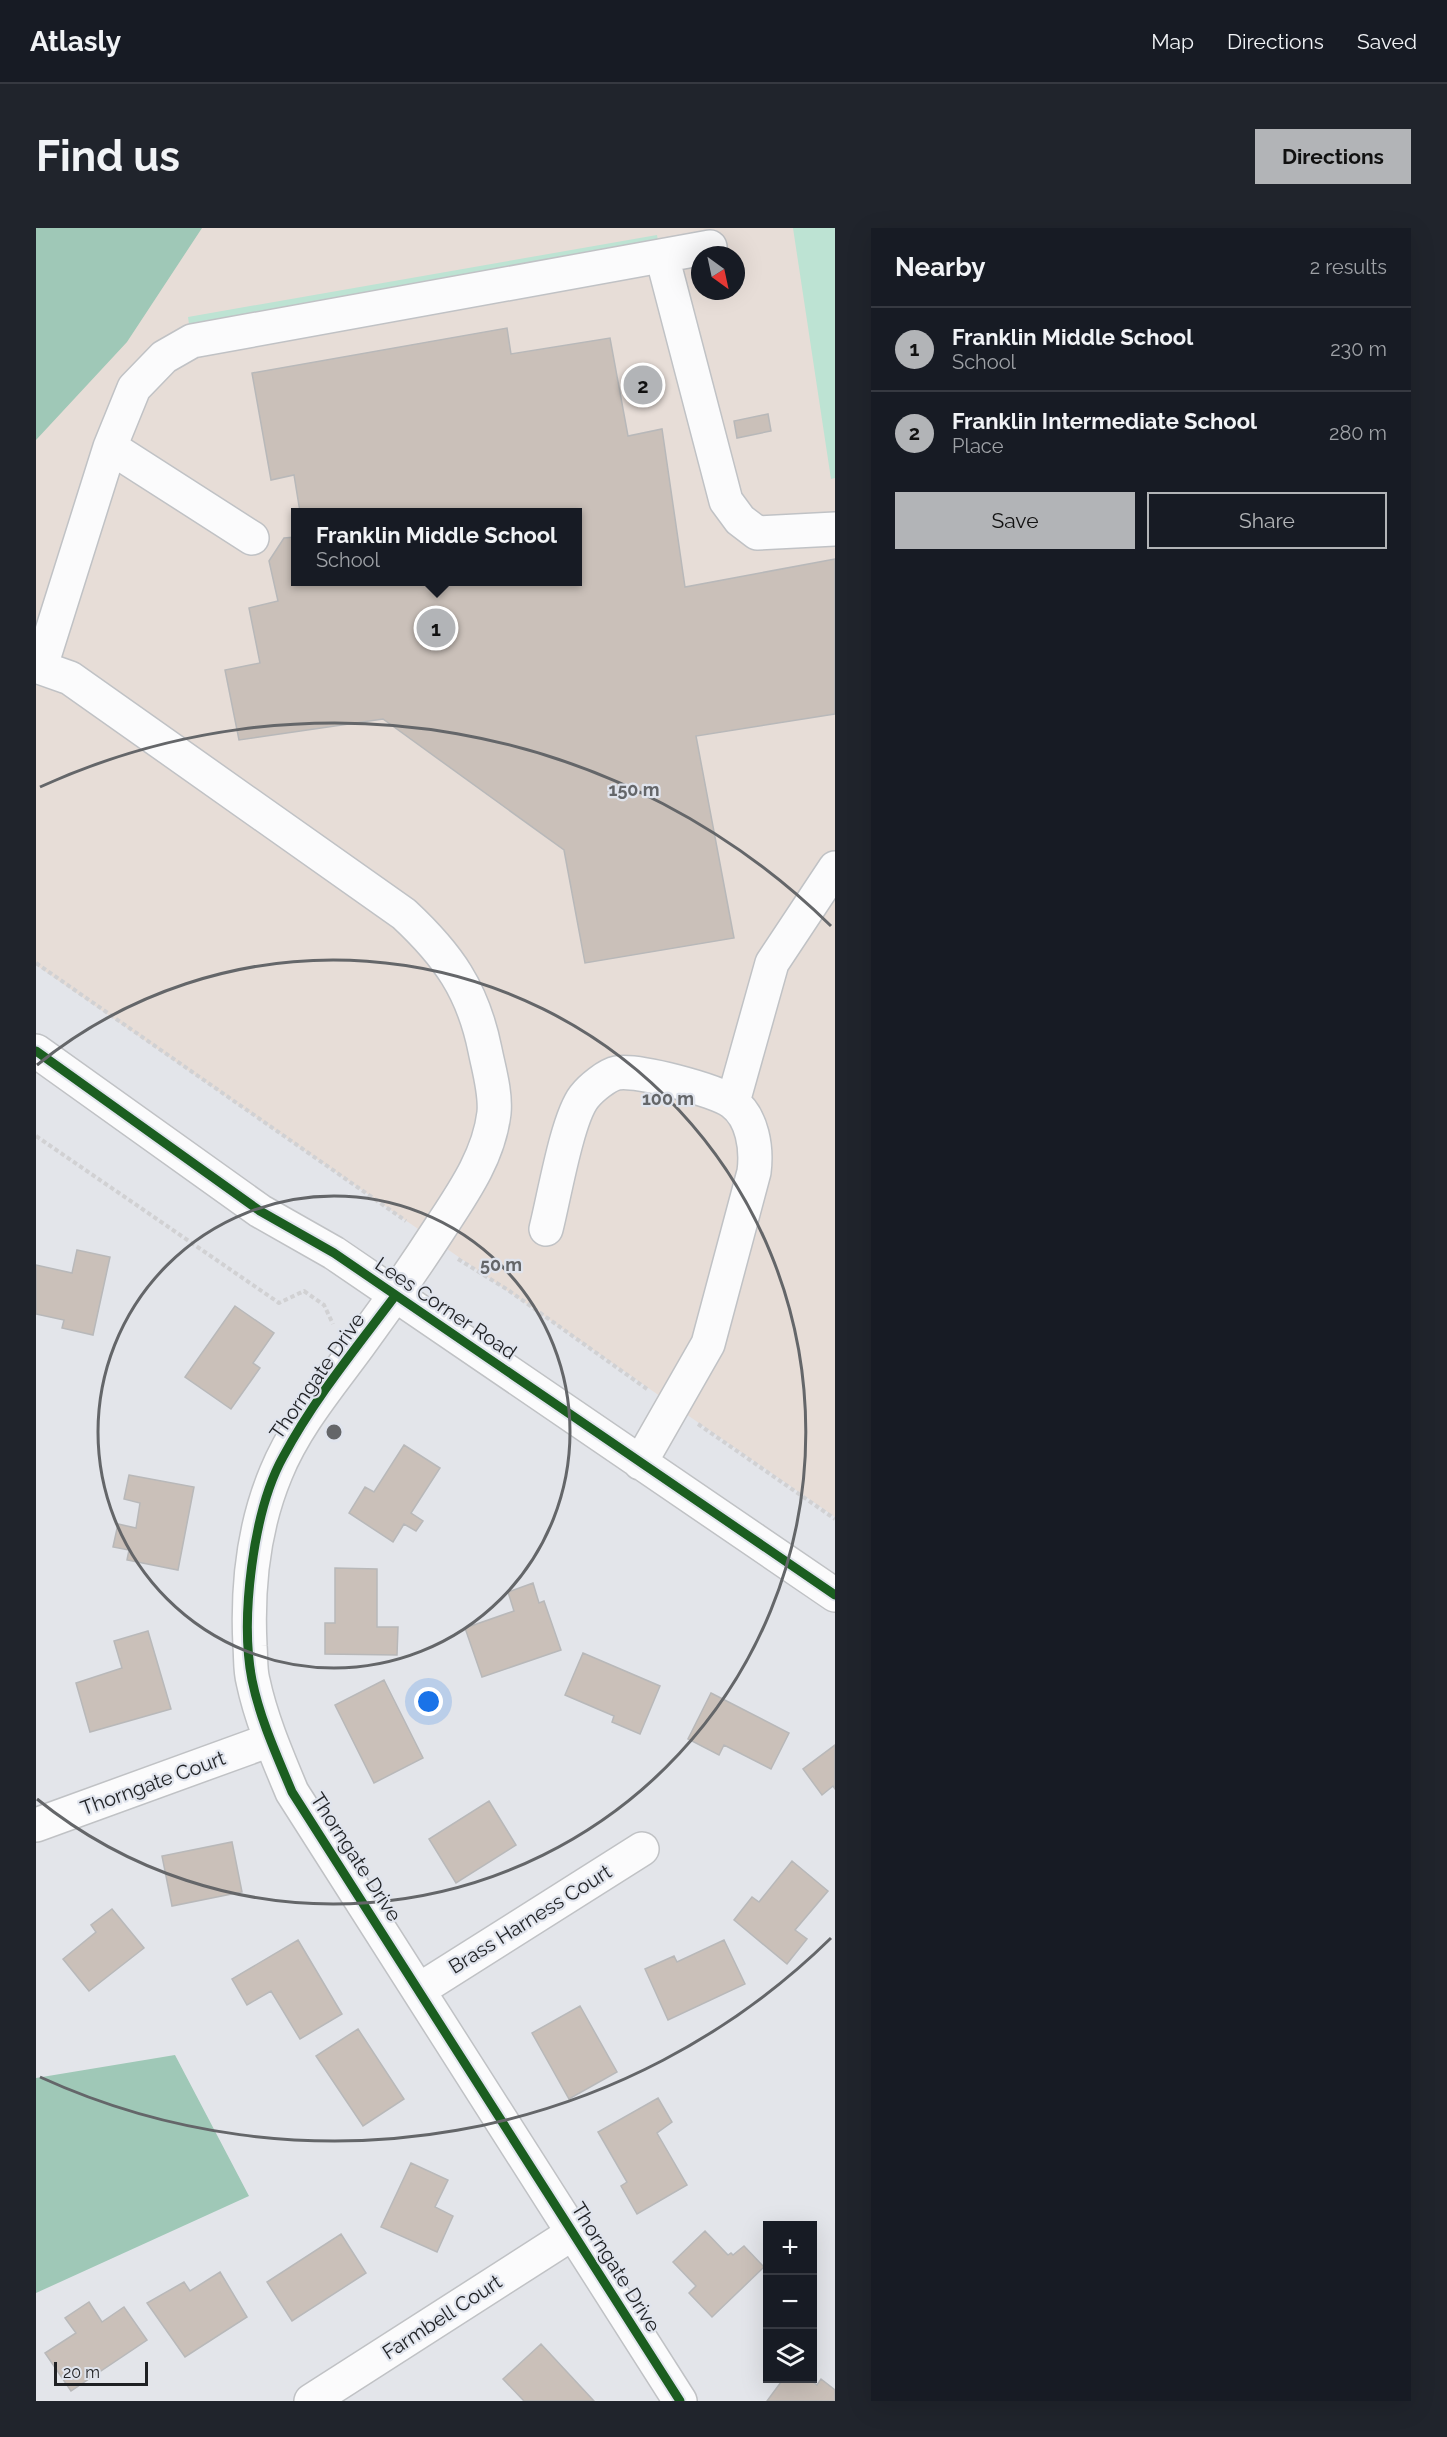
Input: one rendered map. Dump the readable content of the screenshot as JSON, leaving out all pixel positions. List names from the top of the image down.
{
  "streets": {
    "street": [
      "Lees Corner Road",
      "Thorngate Drive",
      "Thorngate Court",
      "Brass Harness Court",
      "Farmbell Court"
    ]
  },
  "crossings": [
    ["Lees Corner Road", "Thorngate Drive"],
    ["Thorngate Drive", "Thorngate Court"],
    ["Thorngate Drive", "Brass Harness Court"],
    ["Thorngate Drive", "Farmbell Court"]
  ],
  "scale_bar": "20 m",
  "north": "bottom right",
  "page": {
    "header": "Atlasly",
    "nav": ["Map", "Directions", "Saved"],
    "buttons": [
      "Directions",
      ["Save", "Share"]
    ],
    "title": "Find us",
    "heading": ["Nearby", "2 results"],
    "list": [
      {
        "mark": "1",
        "name": "Franklin Middle School",
        "note": "School",
        "value": "230 m"
      },
      {
        "mark": "2",
        "name": "Franklin Intermediate School",
        "note": "Place",
        "value": "280 m"
      }
    ],
    "pins": ["2", "1"],
    "popup": ["Franklin Middle School", "School"],
    "map_buttons": ["+", "−"],
    "scale": "20 m"
  },
  "rings": ["150 m", "100 m", "50 m"]
}
